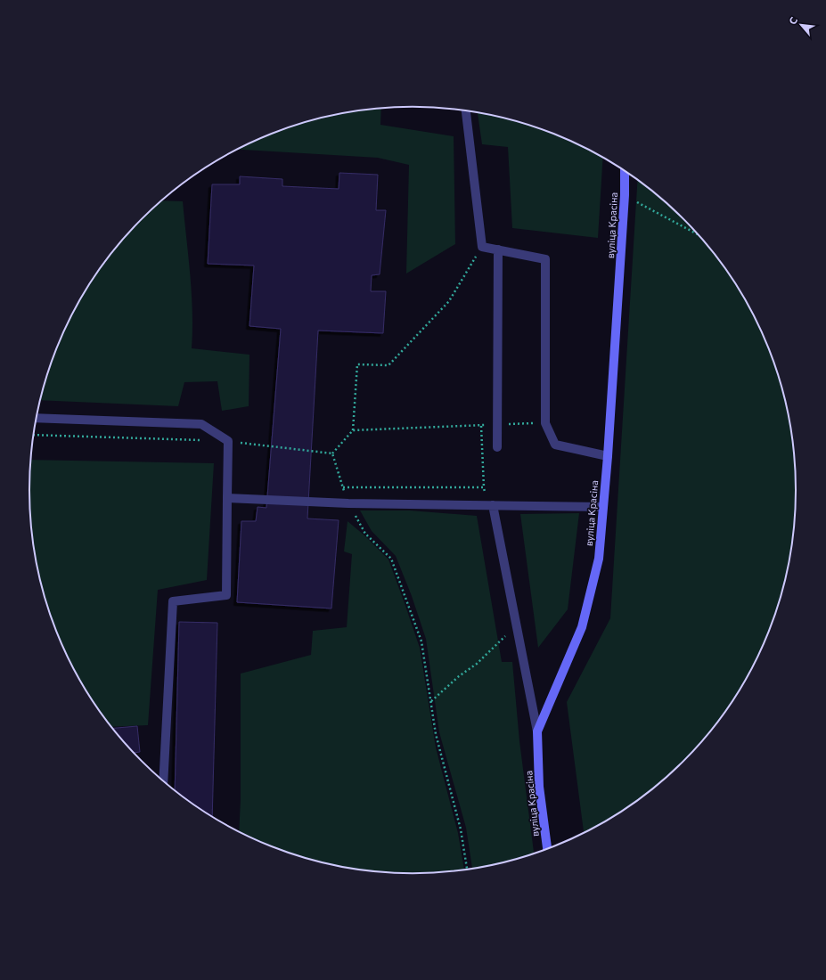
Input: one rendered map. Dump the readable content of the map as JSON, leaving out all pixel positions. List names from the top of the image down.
{
  "streets": {
    "street": ["вуліца Красіна"]
  },
  "north": "top left"
}
